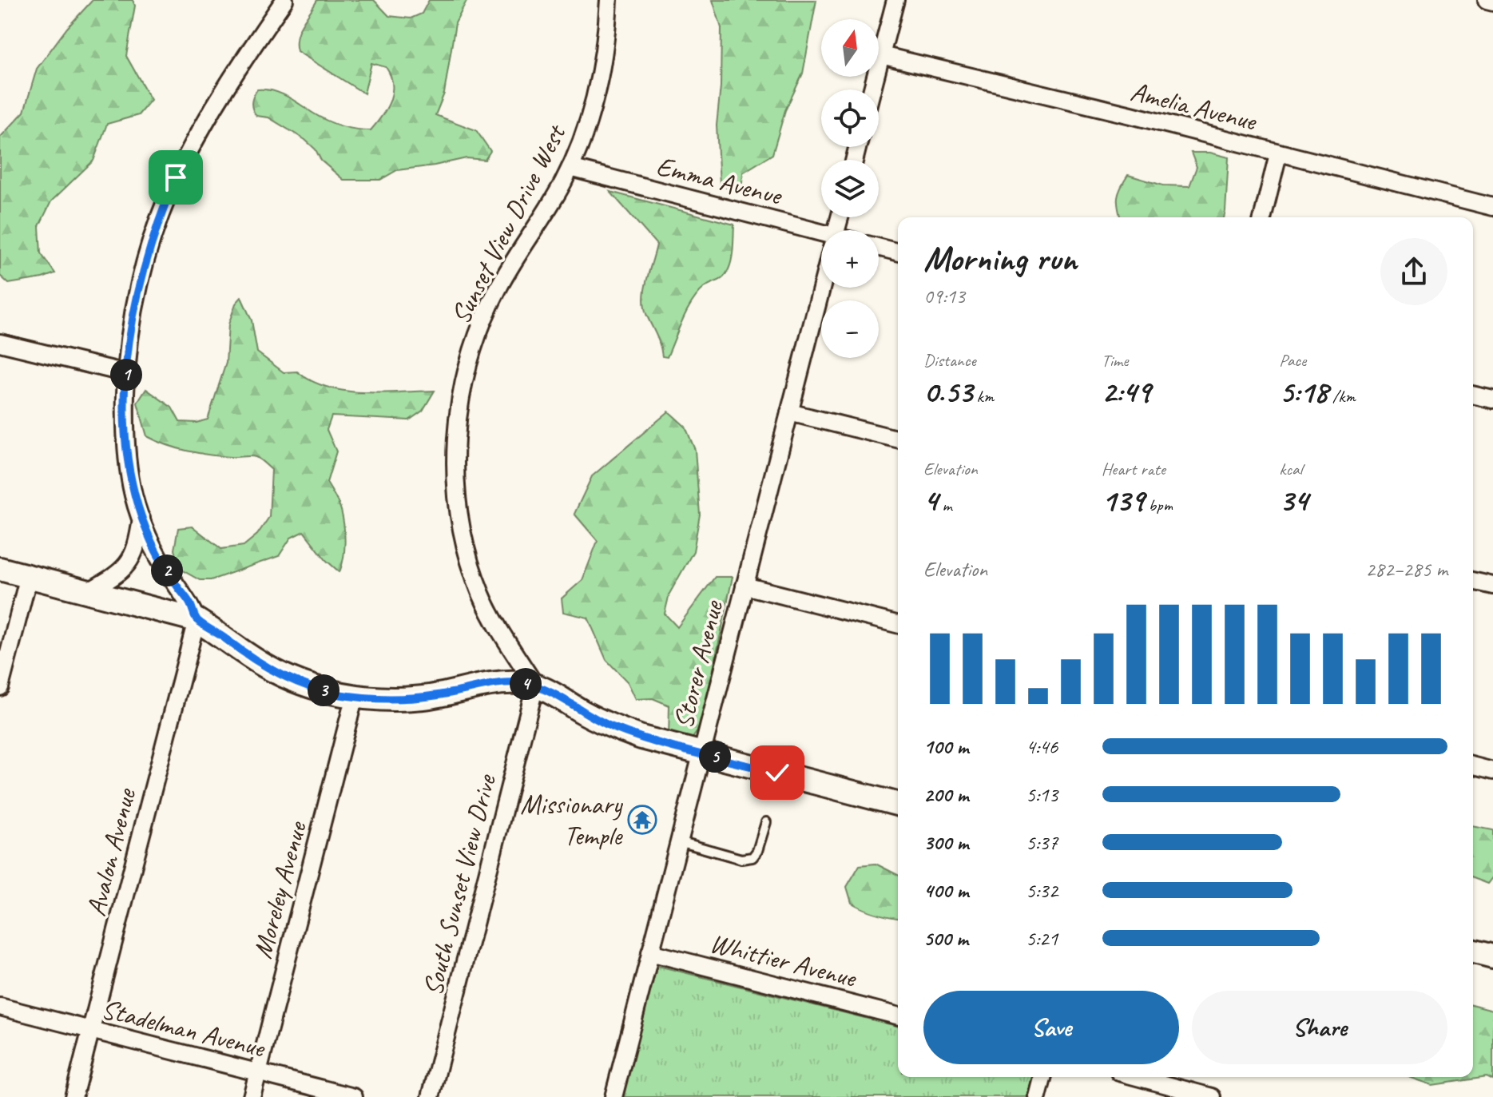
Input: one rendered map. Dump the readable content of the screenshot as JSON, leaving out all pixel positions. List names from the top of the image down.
{
  "streets": {
    "street": [
      "Amelia Avenue",
      "Emma Avenue",
      "Sunset View Drive West",
      "Storer Avenue",
      "Avalon Avenue",
      "South Sunset View Drive",
      "Moreley Avenue",
      "Whittier Avenue",
      "Stadelman Avenue"
    ]
  },
  "crossings": [
    ["Emma Avenue", "Sunset View Drive West"],
    ["Sunset View Drive West", "South Sunset View Drive"],
    ["Storer Avenue", "Whittier Avenue"],
    ["Avalon Avenue", "Stadelman Avenue"],
    ["Moreley Avenue", "Stadelman Avenue"]
  ],
  "places": {
    "temple": ["Missionary Temple"]
  },
  "north": "top",
  "page": {
    "map_buttons": ["+", "−"],
    "heading": ["Morning run", "09:13"],
    "stats": [
      ["Distance", "0.53 km"],
      ["Time", "2:49"],
      ["Pace", "5:18 /km"],
      ["Elevation", "4 m"],
      ["Heart rate", "139 bpm"],
      ["kcal", "34"]
    ],
    "pins": [
      "1",
      "2",
      "4",
      "3",
      "5"
    ],
    "chart": ["Elevation", "282–285 m"],
    "list": [
      {
        "name": "100 m",
        "note": "4:46"
      },
      {
        "name": "200 m",
        "note": "5:13"
      },
      {
        "name": "300 m",
        "note": "5:37"
      },
      {
        "name": "400 m",
        "note": "5:32"
      },
      {
        "name": "500 m",
        "note": "5:21"
      }
    ],
    "buttons": ["Save", "Share"]
  }
}
